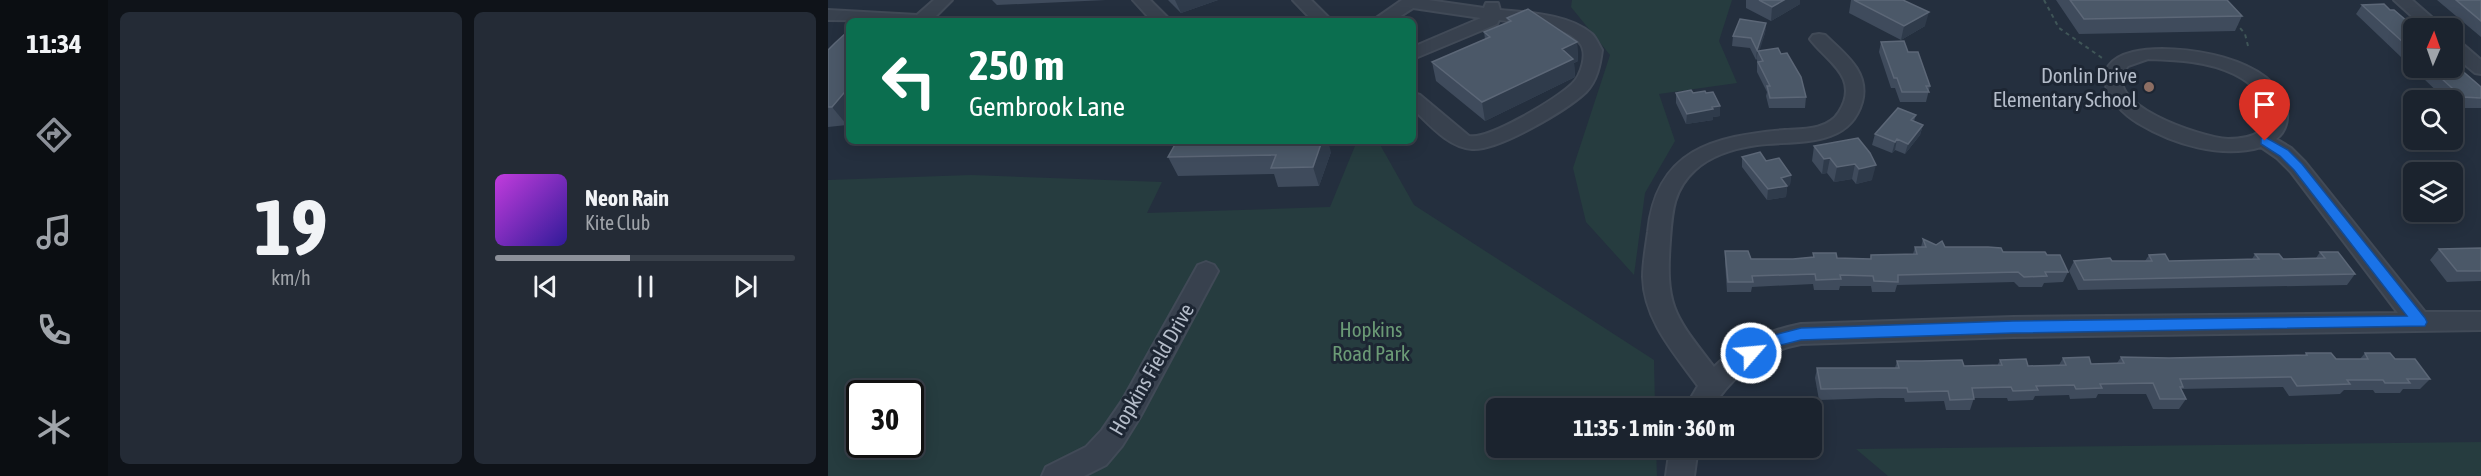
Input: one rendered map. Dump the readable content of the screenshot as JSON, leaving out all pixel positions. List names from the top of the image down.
{
  "streets": {
    "street": ["Hopkins Field Drive"]
  },
  "parks": ["Hopkins Road Park"],
  "places": ["Donlin Drive Elementary School"],
  "north": "top",
  "page": {
    "tabs": "11:34",
    "tile": ["19", "km/h"],
    "turn": ["250 m", "Gembrook Lane"],
    "song": ["Neon Rain", "Kite Club"],
    "limit": "30",
    "trip": "11:35 · 1 min · 360 m"
  }
}
